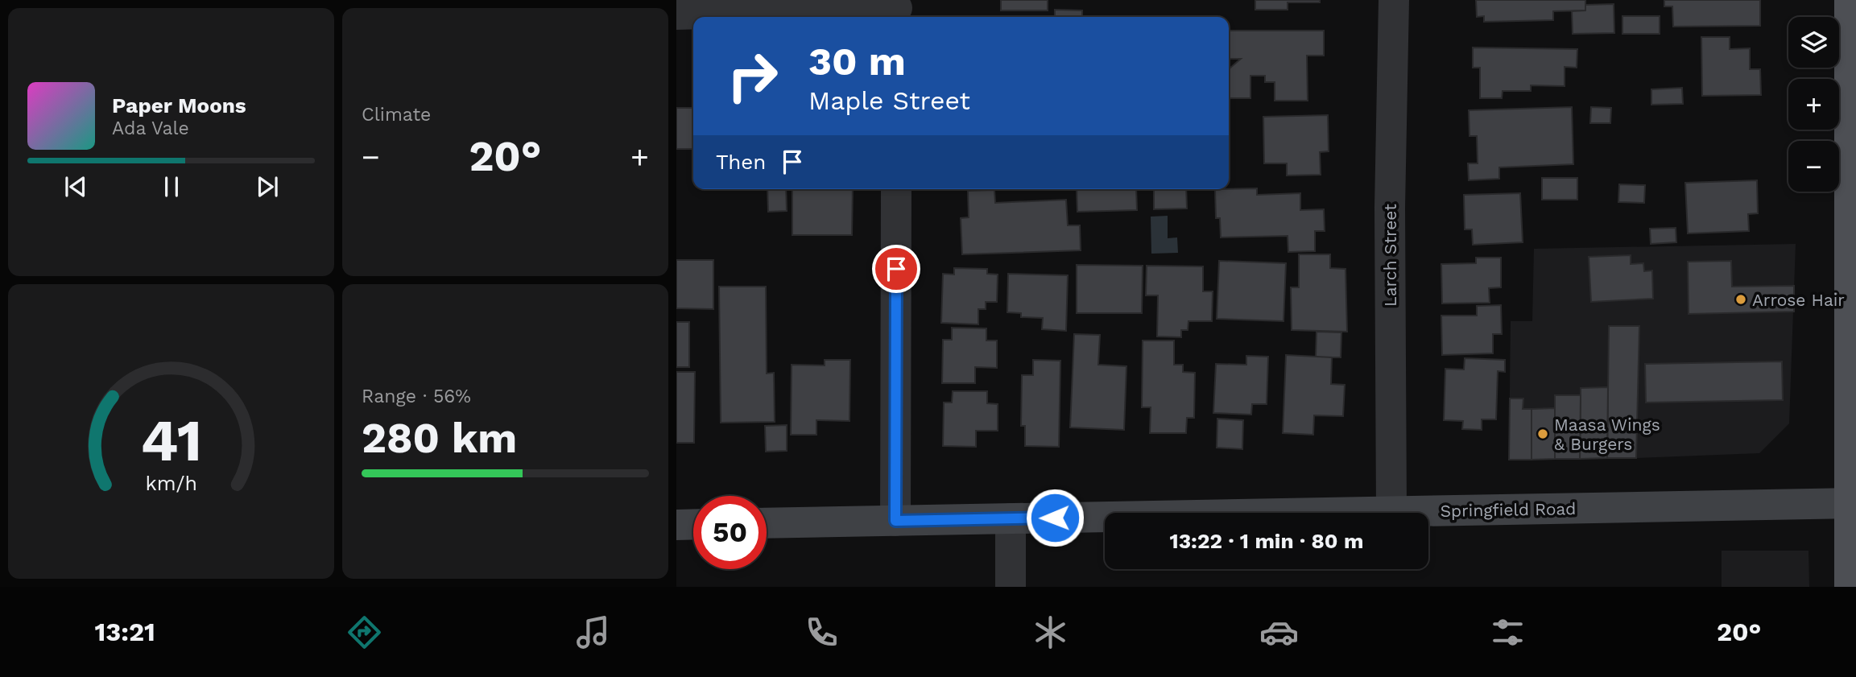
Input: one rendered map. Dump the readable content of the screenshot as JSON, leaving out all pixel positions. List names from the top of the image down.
{
  "streets": {
    "main road": ["Springfield Road"],
    "street": ["Larch Street"]
  },
  "crossings": [
    ["Larch Street", "Springfield Road"]
  ],
  "places": ["Arrose Hair", "Maasa Wings & Burgers"],
  "page": {
    "tile": [
      "Climate",
      ["Range · 56%", "280 km"]
    ],
    "map_buttons": ["+", "−"],
    "turn": ["30 m", "Maple Street"],
    "song": ["Paper Moons", "Ada Vale"],
    "heat": ["−", "20°", "+"],
    "then": "Then",
    "limit": "50",
    "trip": "13:22 · 1 min · 80 m",
    "tabs": ["13:21", "20°"],
    "gauge": ["41", "km/h"]
  }
}
